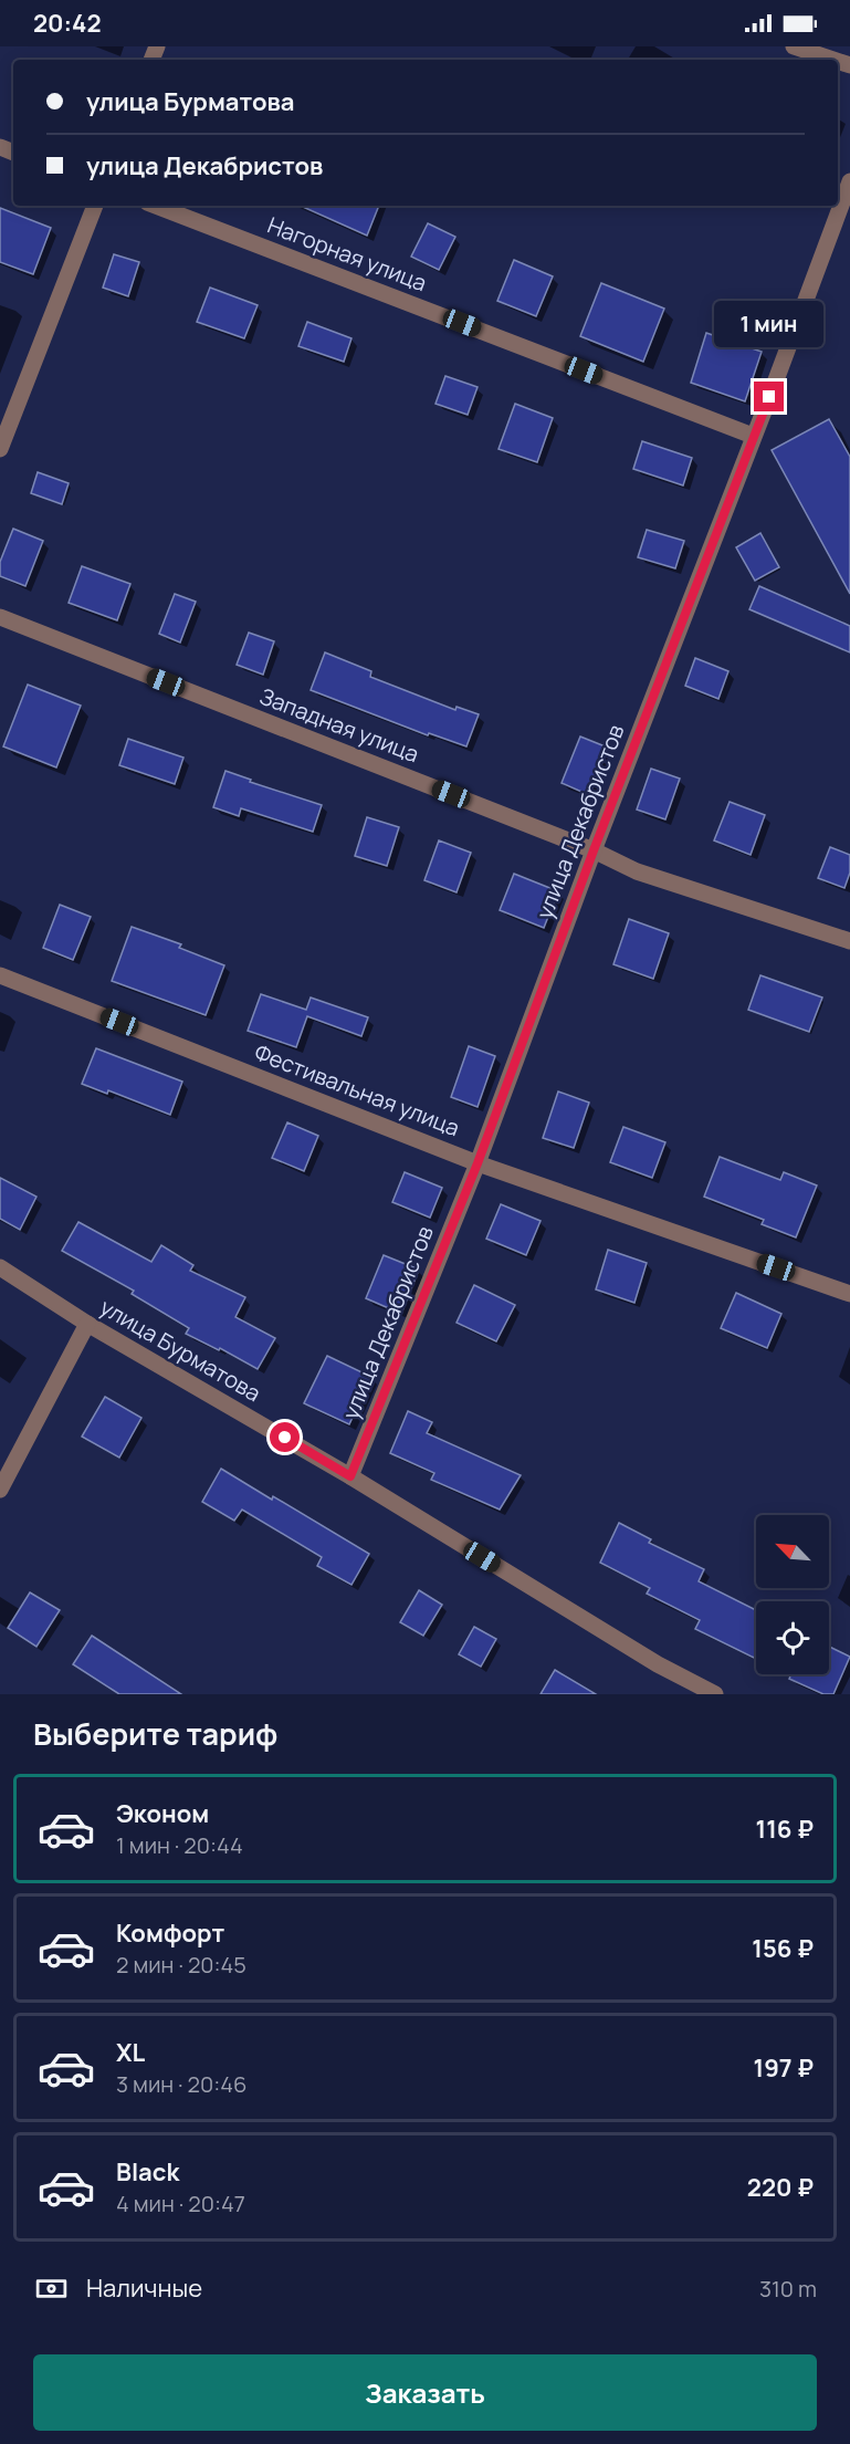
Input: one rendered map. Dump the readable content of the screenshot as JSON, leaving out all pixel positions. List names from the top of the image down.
{
  "streets": {
    "street": [
      "Нагорная улица",
      "Западная улица",
      "улица Декабристов",
      "Фестивальная улица",
      "улица Бурматова"
    ]
  },
  "crossings": [
    ["Нагорная улица", "улица Декабристов"],
    ["Западная улица", "улица Декабристов"],
    ["улица Декабристов", "Фестивальная улица"],
    ["улица Декабристов", "улица Бурматова"]
  ],
  "north": "top left",
  "page": {
    "status": "20:42",
    "banner": ["улица Бурматова", "улица Декабристов"],
    "bubble": "1 мин",
    "heading": "Выберите тариф",
    "list": [
      {
        "name": "Эконом",
        "note": "1 мин · 20:44",
        "value": "116 ₽"
      },
      {
        "name": "Комфорт",
        "note": "2 мин · 20:45",
        "value": "156 ₽"
      },
      {
        "name": "XL",
        "note": "3 мин · 20:46",
        "value": "197 ₽"
      },
      {
        "name": "Black",
        "note": "4 мин · 20:47",
        "value": "220 ₽"
      }
    ],
    "pay": ["Наличные", "310 m"],
    "buttons": "Заказать"
  }
}
